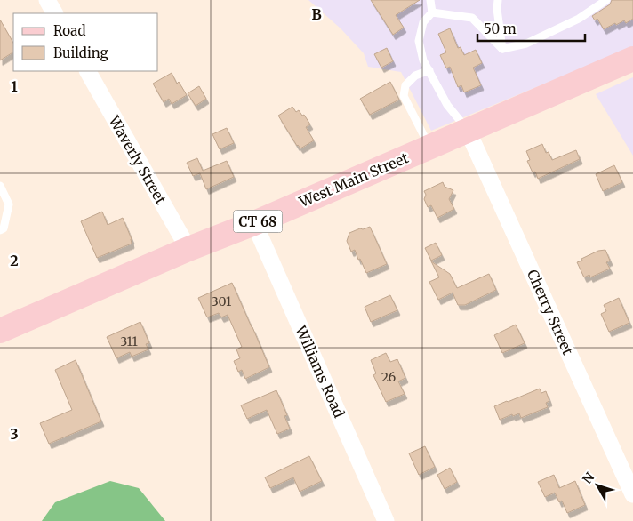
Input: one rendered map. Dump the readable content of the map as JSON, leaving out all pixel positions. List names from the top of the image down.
{
  "streets": {
    "main road": ["West Main Street", "CT 68"],
    "street": ["Waverly Street", "Cherry Street", "Williams Road"]
  },
  "crossings": [
    ["Waverly Street", "West Main Street"],
    ["West Main Street", "Cherry Street"],
    ["West Main Street", "Williams Road"]
  ],
  "house_numbers": ["301", "311", "26"],
  "legend": ["Road", "Building"],
  "scale_bar": "50 m",
  "north": "top left",
  "grid": {
    "columns": ["B"],
    "rows": ["1", "2", "3"]
  }
}
